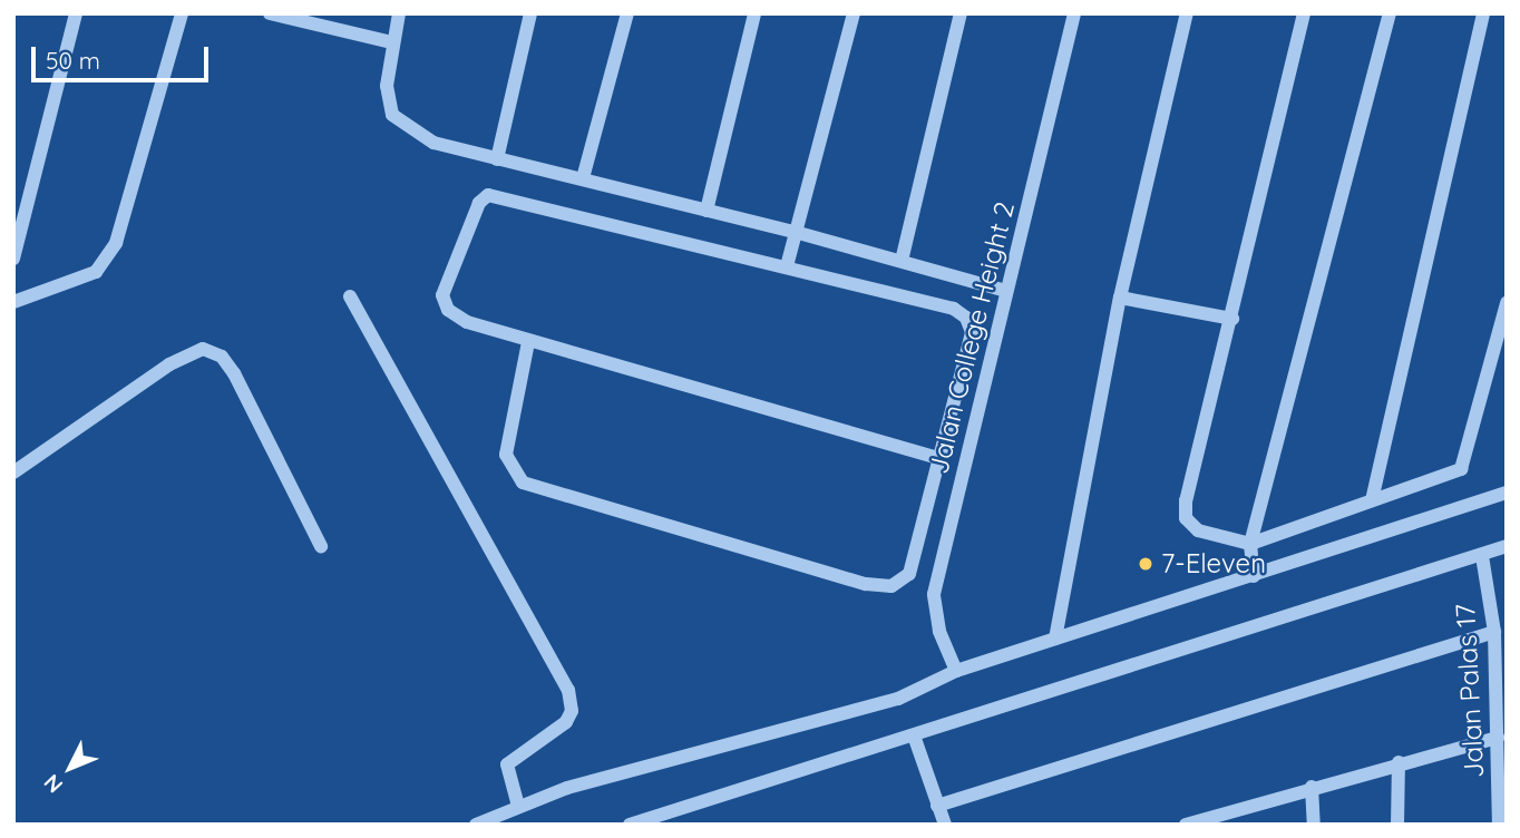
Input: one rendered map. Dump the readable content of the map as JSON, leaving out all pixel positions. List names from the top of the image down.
{
  "streets": {
    "street": ["Jalan College Height 2", "Jalan Palas 17"]
  },
  "places": ["7-Eleven"],
  "scale_bar": "50 m",
  "north": "bottom left"
}
